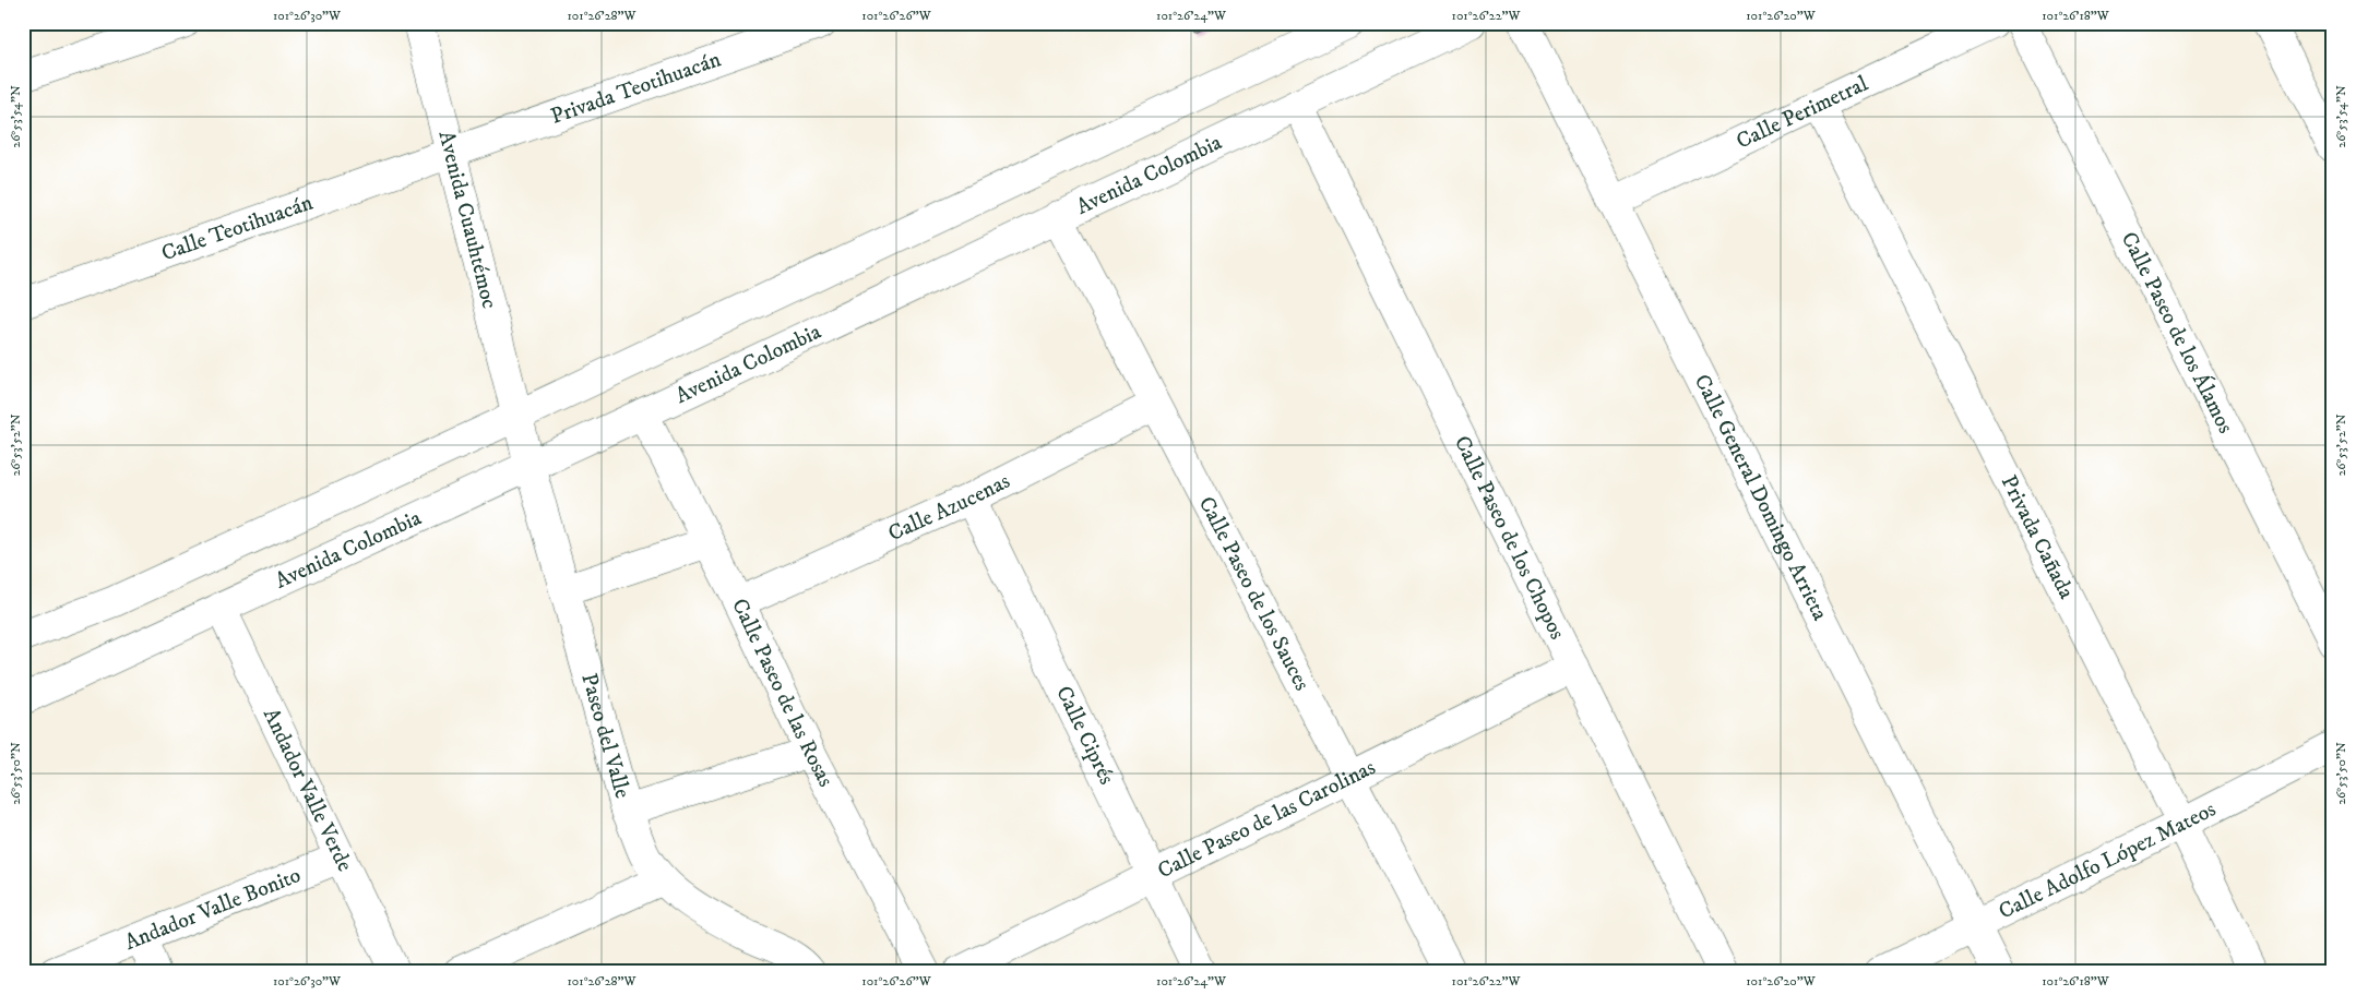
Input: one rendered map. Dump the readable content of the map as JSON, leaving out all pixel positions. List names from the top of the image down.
{
  "streets": {
    "street": [
      "Privada Teotihuacán",
      "Calle Perimetral",
      "Avenida Colombia",
      "Avenida Cuauhtémoc",
      "Calle Teotihuacán",
      "Calle Paseo de los Álamos",
      "Calle General Domingo Arrieta",
      "Calle Azucenas",
      "Calle Paseo de los Chopos",
      "Privada Cañada",
      "Calle Paseo de los Sauces",
      "Calle Paseo de las Rosas",
      "Paseo del Valle",
      "Calle Ciprés",
      "Andador Valle Verde",
      "Calle Paseo de las Carolinas",
      "Calle Adolfo López Mateos",
      "Andador Valle Bonito"
    ]
  },
  "crossings": [
    ["Privada Teotihuacán", "Avenida Cuauhtémoc"],
    ["Privada Teotihuacán", "Calle Teotihuacán"],
    ["Calle Perimetral", "Calle General Domingo Arrieta"],
    ["Calle Perimetral", "Privada Cañada"],
    ["Avenida Colombia", "Calle Paseo de los Chopos"],
    ["Avenida Colombia", "Calle Paseo de los Sauces"],
    ["Avenida Colombia", "Calle Paseo de las Rosas"],
    ["Avenida Colombia", "Paseo del Valle"],
    ["Avenida Colombia", "Andador Valle Verde"],
    ["Avenida Cuauhtémoc", "Calle Teotihuacán"],
    ["Avenida Cuauhtémoc", "Paseo del Valle"],
    ["Calle General Domingo Arrieta", "Calle Adolfo López Mateos"],
    ["Calle Azucenas", "Calle Paseo de los Sauces"],
    ["Calle Azucenas", "Calle Paseo de las Rosas"],
    ["Calle Azucenas", "Calle Ciprés"],
    ["Calle Paseo de los Chopos", "Calle Paseo de las Carolinas"],
    ["Privada Cañada", "Calle Adolfo López Mateos"],
    ["Calle Paseo de los Sauces", "Calle Paseo de las Carolinas"],
    ["Calle Ciprés", "Calle Paseo de las Carolinas"],
    ["Andador Valle Verde", "Andador Valle Bonito"]
  ],
  "coordinates": [
    "101°26'30\"W",
    "101°26'28\"W",
    "101°26'26\"W",
    "101°26'24\"W",
    "101°26'22\"W",
    "101°26'20\"W",
    "101°26'18\"W",
    "26°53'54\"N",
    "26°53'52\"N",
    "26°53'50\"N"
  ]
}
